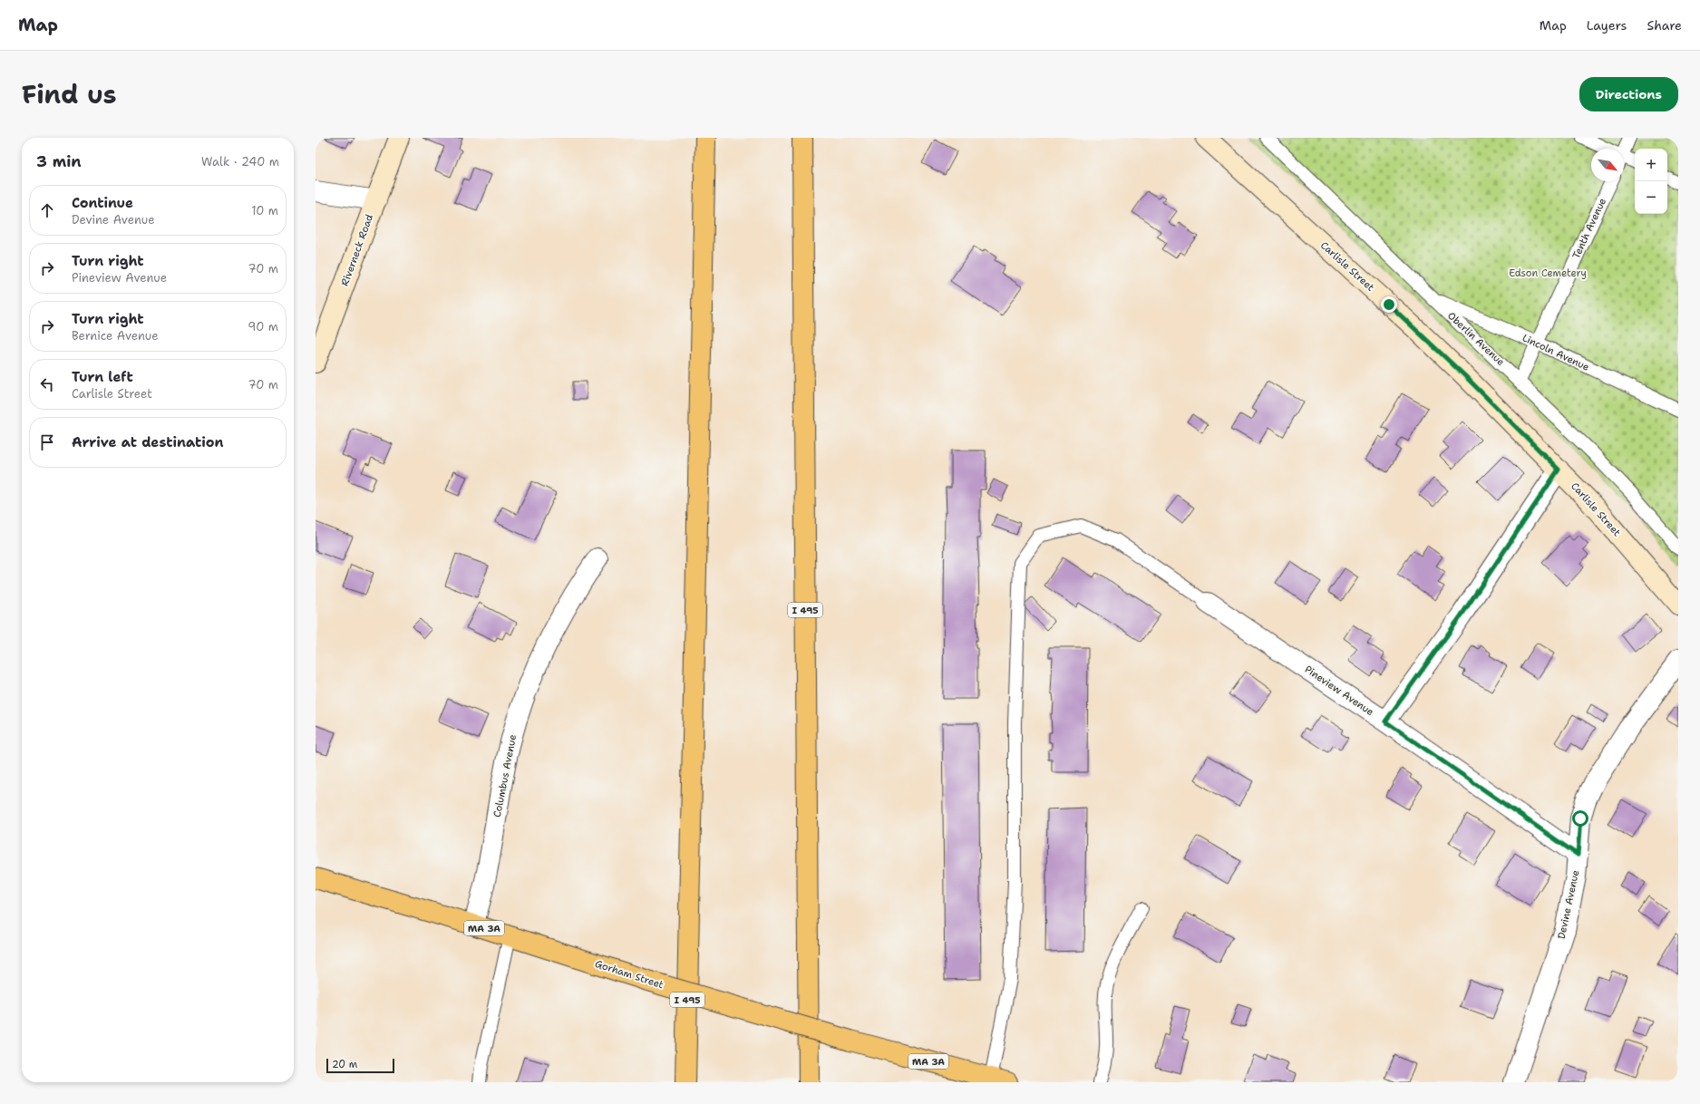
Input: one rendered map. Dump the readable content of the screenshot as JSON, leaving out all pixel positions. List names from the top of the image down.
{
  "streets": {
    "main road": ["I 495", "MA 3A", "Gorham Street"],
    "street": [
      "Riverneck Road",
      "Carlisle Street",
      "Pineview Avenue",
      "Columbus Avenue",
      "Devine Avenue"
    ],
    "lane": ["Tenth Avenue", "Oberlin Avenue", "Lincoln Avenue"]
  },
  "crossings": [
    ["Tenth Avenue", "Oberlin Avenue"],
    ["Tenth Avenue", "Lincoln Avenue"],
    ["Oberlin Avenue", "Lincoln Avenue"],
    ["Pineview Avenue", "Devine Avenue"],
    ["Columbus Avenue", "Gorham Street"]
  ],
  "parks": ["Edson Cemetery"],
  "scale_bar": "20 m",
  "north": "bottom right",
  "page": {
    "header": "Map",
    "nav": ["Map", "Layers", "Share"],
    "title": "Find us",
    "buttons": "Directions",
    "heading": ["3 min", "Walk · 240 m"],
    "map_buttons": ["+", "−"],
    "list": [
      ["Continue", "Devine Avenue", "10 m"],
      ["Turn right", "Pineview Avenue", "70 m"],
      ["Turn right", "Bernice Avenue", "90 m"],
      ["Turn left", "Carlisle Street", "70 m"],
      "Arrive at destination"
    ],
    "scale": "20 m"
  }
}
